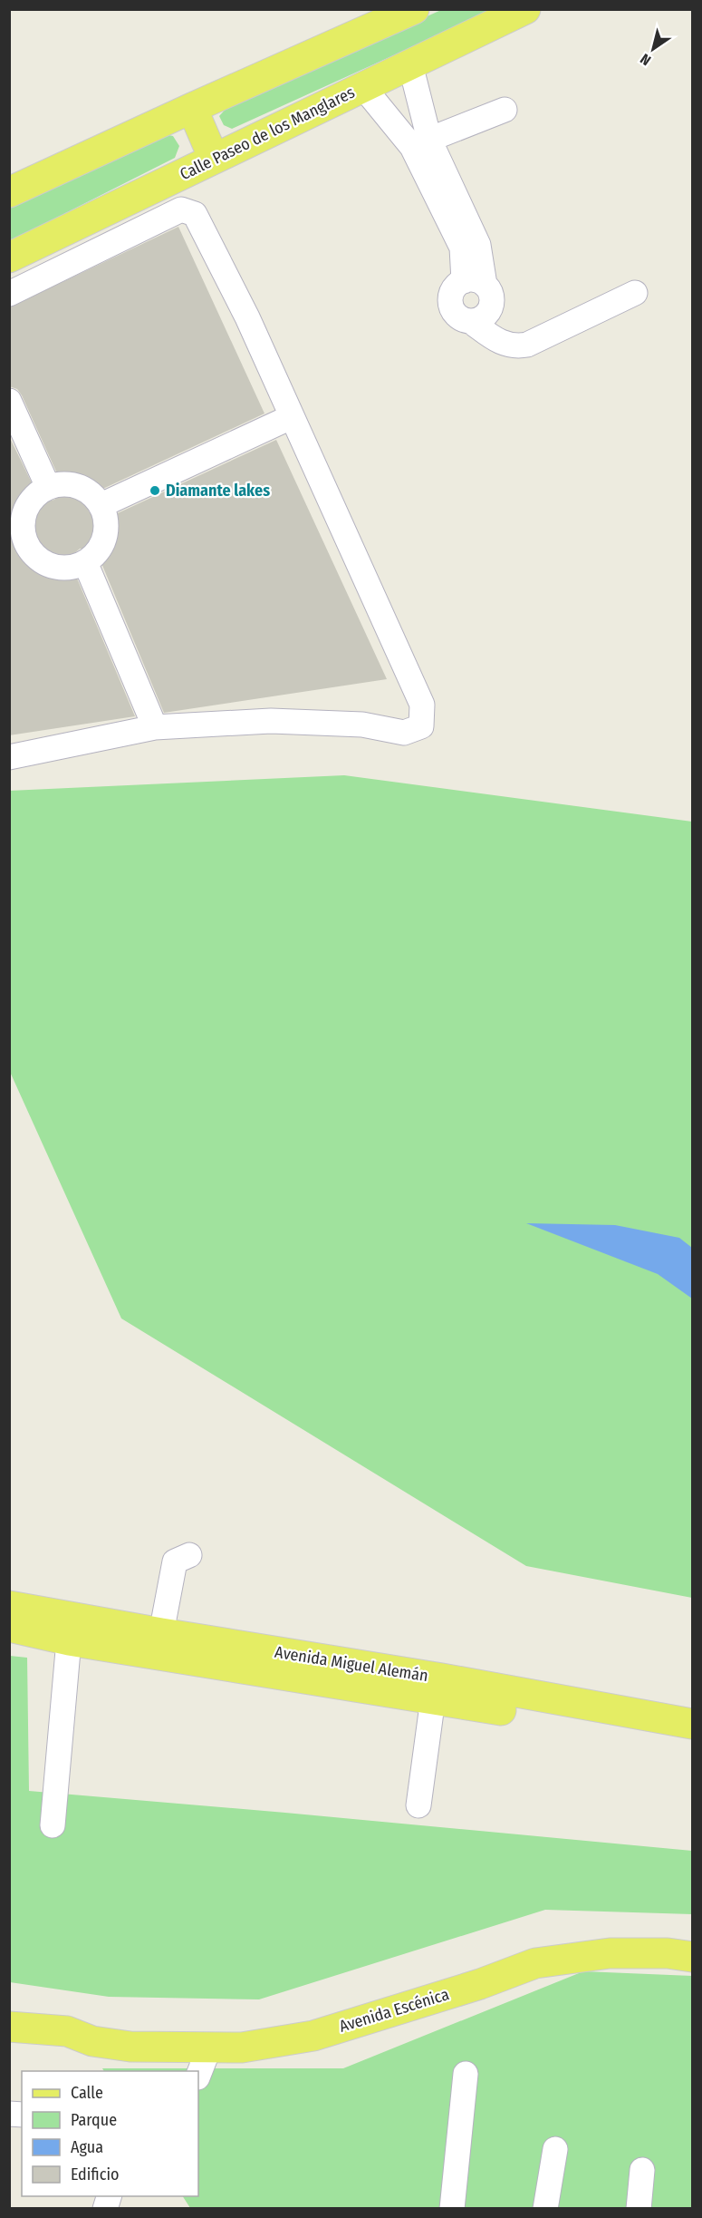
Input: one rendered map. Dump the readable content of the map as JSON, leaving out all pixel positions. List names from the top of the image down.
{
  "streets": {
    "main road": ["Calle Paseo de los Manglares", "Avenida Miguel Alemán", "Avenida Escénica"]
  },
  "places": ["Diamante lakes"],
  "legend": [
    "Calle",
    "Parque",
    "Agua",
    "Edificio"
  ],
  "north": "bottom left"
}
